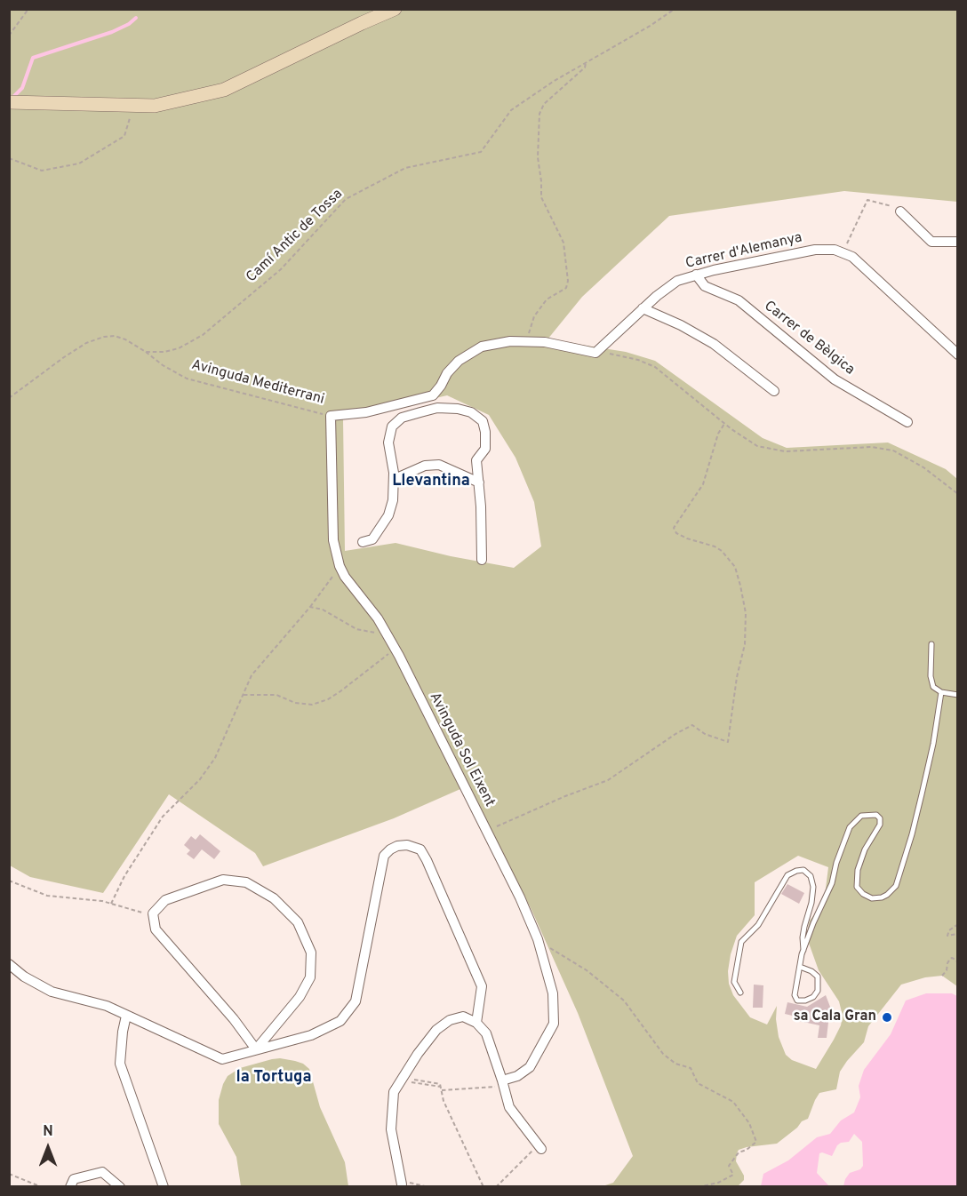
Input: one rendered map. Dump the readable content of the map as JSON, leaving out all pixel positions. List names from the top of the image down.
{
  "streets": {
    "street": [
      "Carrer d'Alemanya",
      "Carrer de Bèlgica",
      "Avinguda Mediterrani",
      "Avinguda Sol Eixent"
    ],
    "path": ["Camí Antic de Tossa"]
  },
  "crossings": [
    ["Camí Antic de Tossa", "Avinguda Mediterrani"],
    ["Carrer d'Alemanya", "Carrer de Bèlgica"],
    ["Avinguda Mediterrani", "Avinguda Sol Eixent"]
  ],
  "districts": ["Llevantina", "la Tortuga"],
  "places": ["sa Cala Gran"],
  "north": "top"
}
